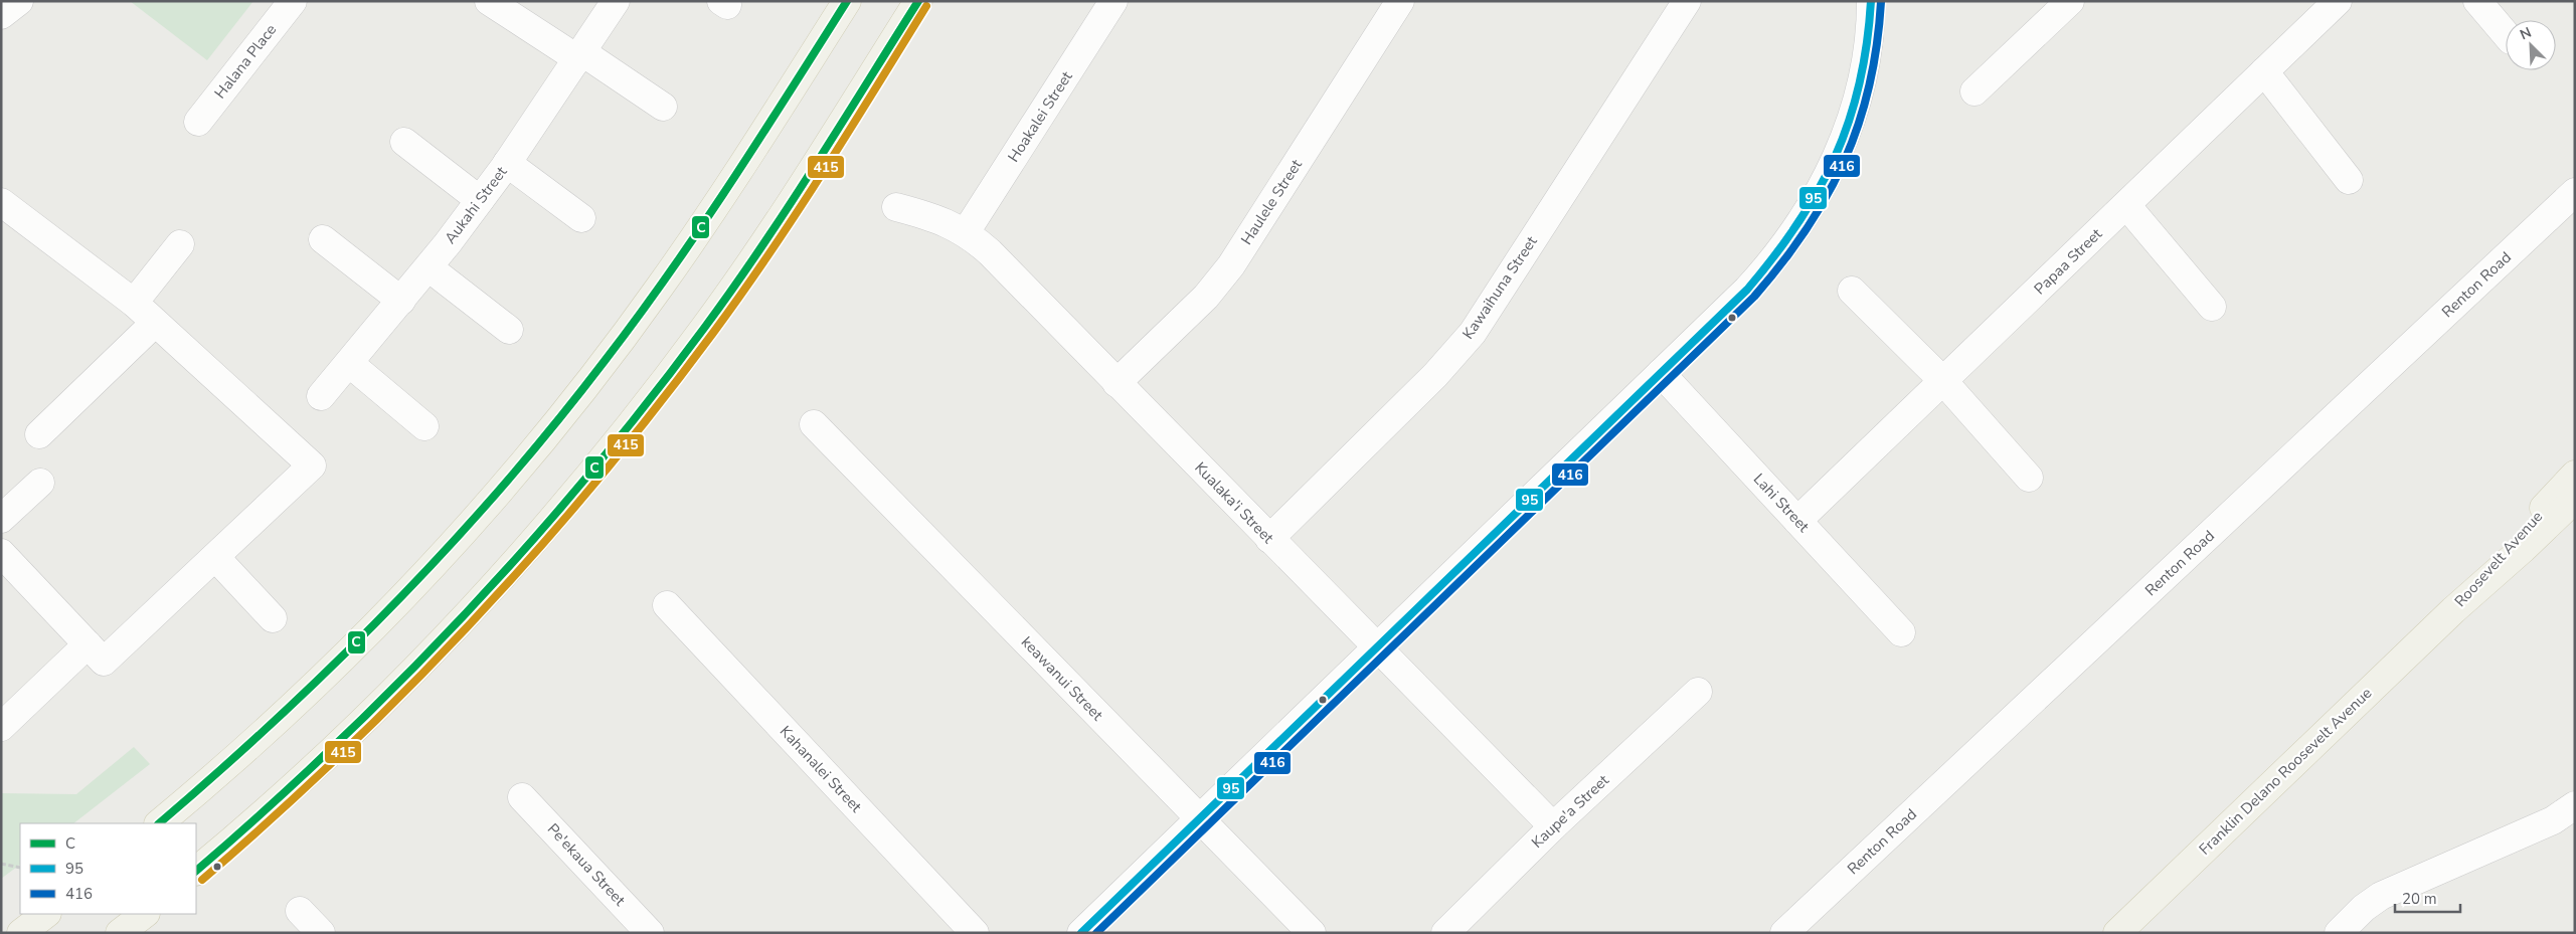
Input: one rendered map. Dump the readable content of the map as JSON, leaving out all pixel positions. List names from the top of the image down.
{
  "streets": {
    "main road": ["Roosevelt Avenue", "Franklin Delano Roosevelt Avenue"],
    "street": [
      "Halana Place",
      "Hoakalei Street",
      "Haulele Street",
      "Aukahi Street",
      "Papaa Street",
      "Renton Road",
      "Kawaihuna Street",
      "Kualaka'i Street",
      "Lahi Street",
      "keawanui Street",
      "Kahanalei Street",
      "Kaupe'a Street",
      "Pe'ekaua Street"
    ]
  },
  "crossings": [
    ["Hoakalei Street", "Kualaka'i Street"],
    ["Haulele Street", "Kualaka'i Street"],
    ["Papaa Street", "Lahi Street"],
    ["Kawaihuna Street", "Kualaka'i Street"],
    ["Kualaka'i Street", "Kaupe'a Street"],
    ["Roosevelt Avenue", "Franklin Delano Roosevelt Avenue"]
  ],
  "lines": [
    "transit line C",
    "transit line 95",
    "transit line 416",
    "transit line 415"
  ],
  "legend": ["C", "95", "416"],
  "scale_bar": "20 m",
  "north": "top left"
}
